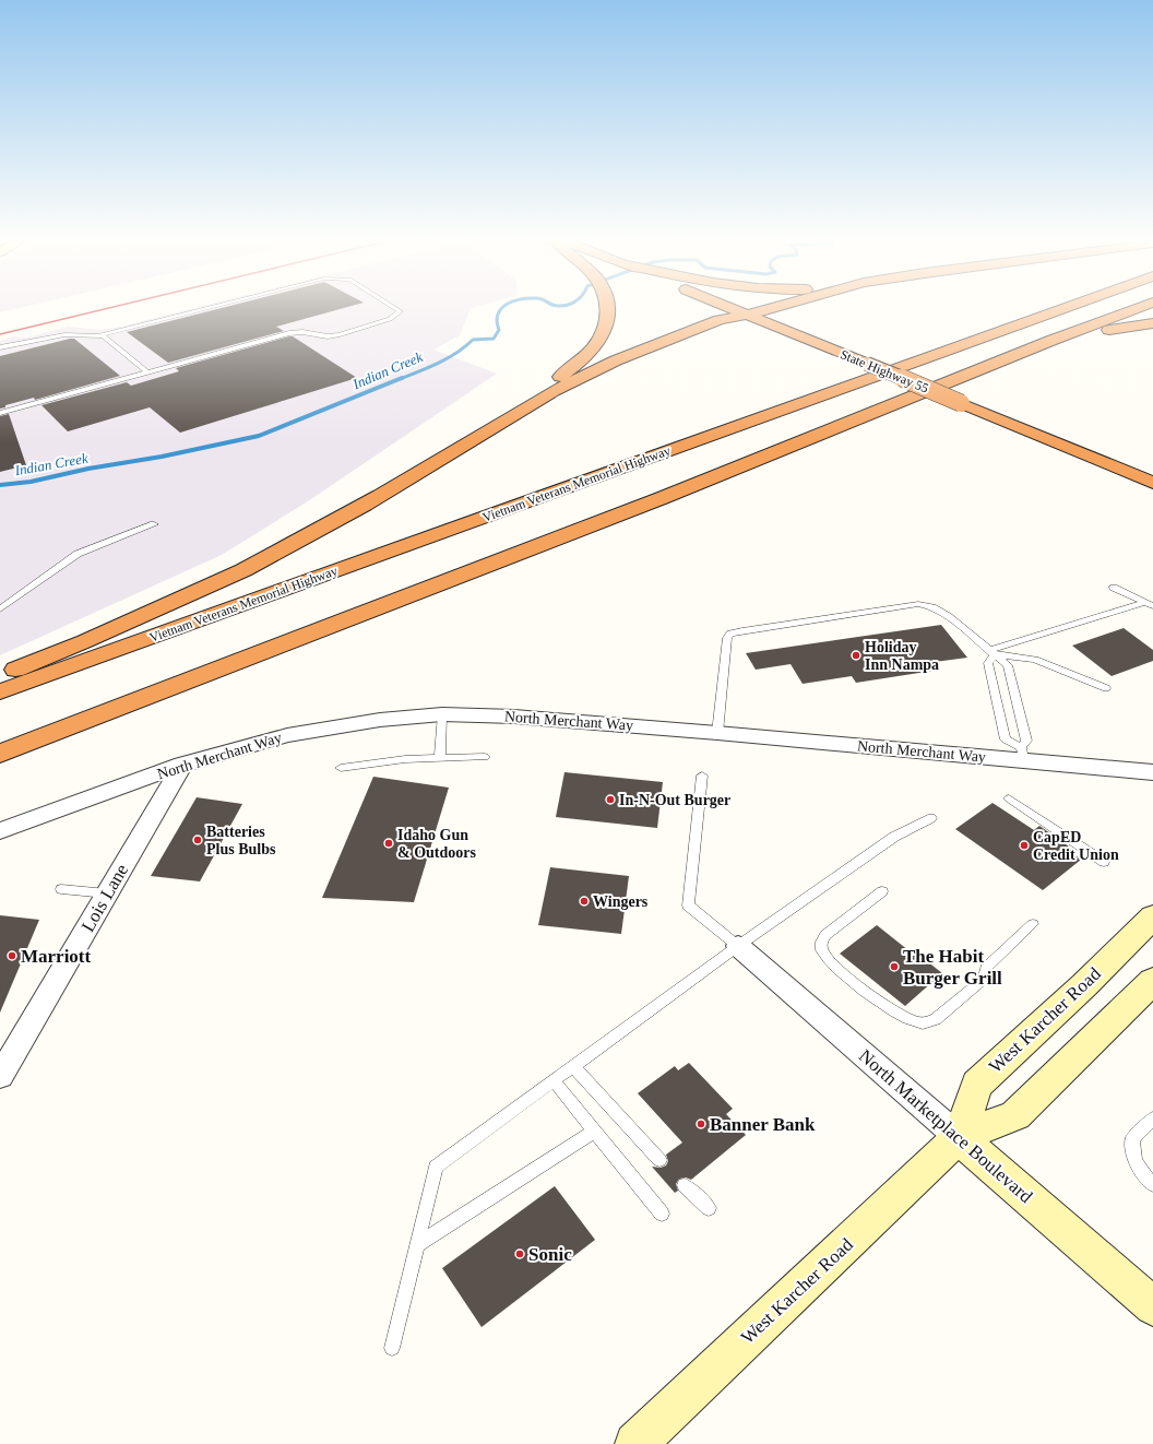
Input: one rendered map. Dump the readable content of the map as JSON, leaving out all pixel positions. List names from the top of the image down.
{
  "streets": {
    "highway": ["State Highway 55", "Vietnam Veterans Memorial Highway"],
    "main road": ["West Karcher Road", "North Marketplace Boulevard"],
    "street": ["North Merchant Way", "Lois Lane"]
  },
  "crossings": [
    ["North Merchant Way", "Lois Lane"],
    ["West Karcher Road", "North Marketplace Boulevard"]
  ],
  "water": ["Indian Creek"],
  "places": [
    "Holiday Inn Nampa",
    "In-N-Out Burger",
    "Batteries Plus Bulbs",
    "Idaho Gun & Outdoors",
    "CapED Credit Union",
    "Wingers",
    "Marriott",
    "The Habit Burger Grill",
    "Banner Bank",
    "Sonic"
  ]
}
